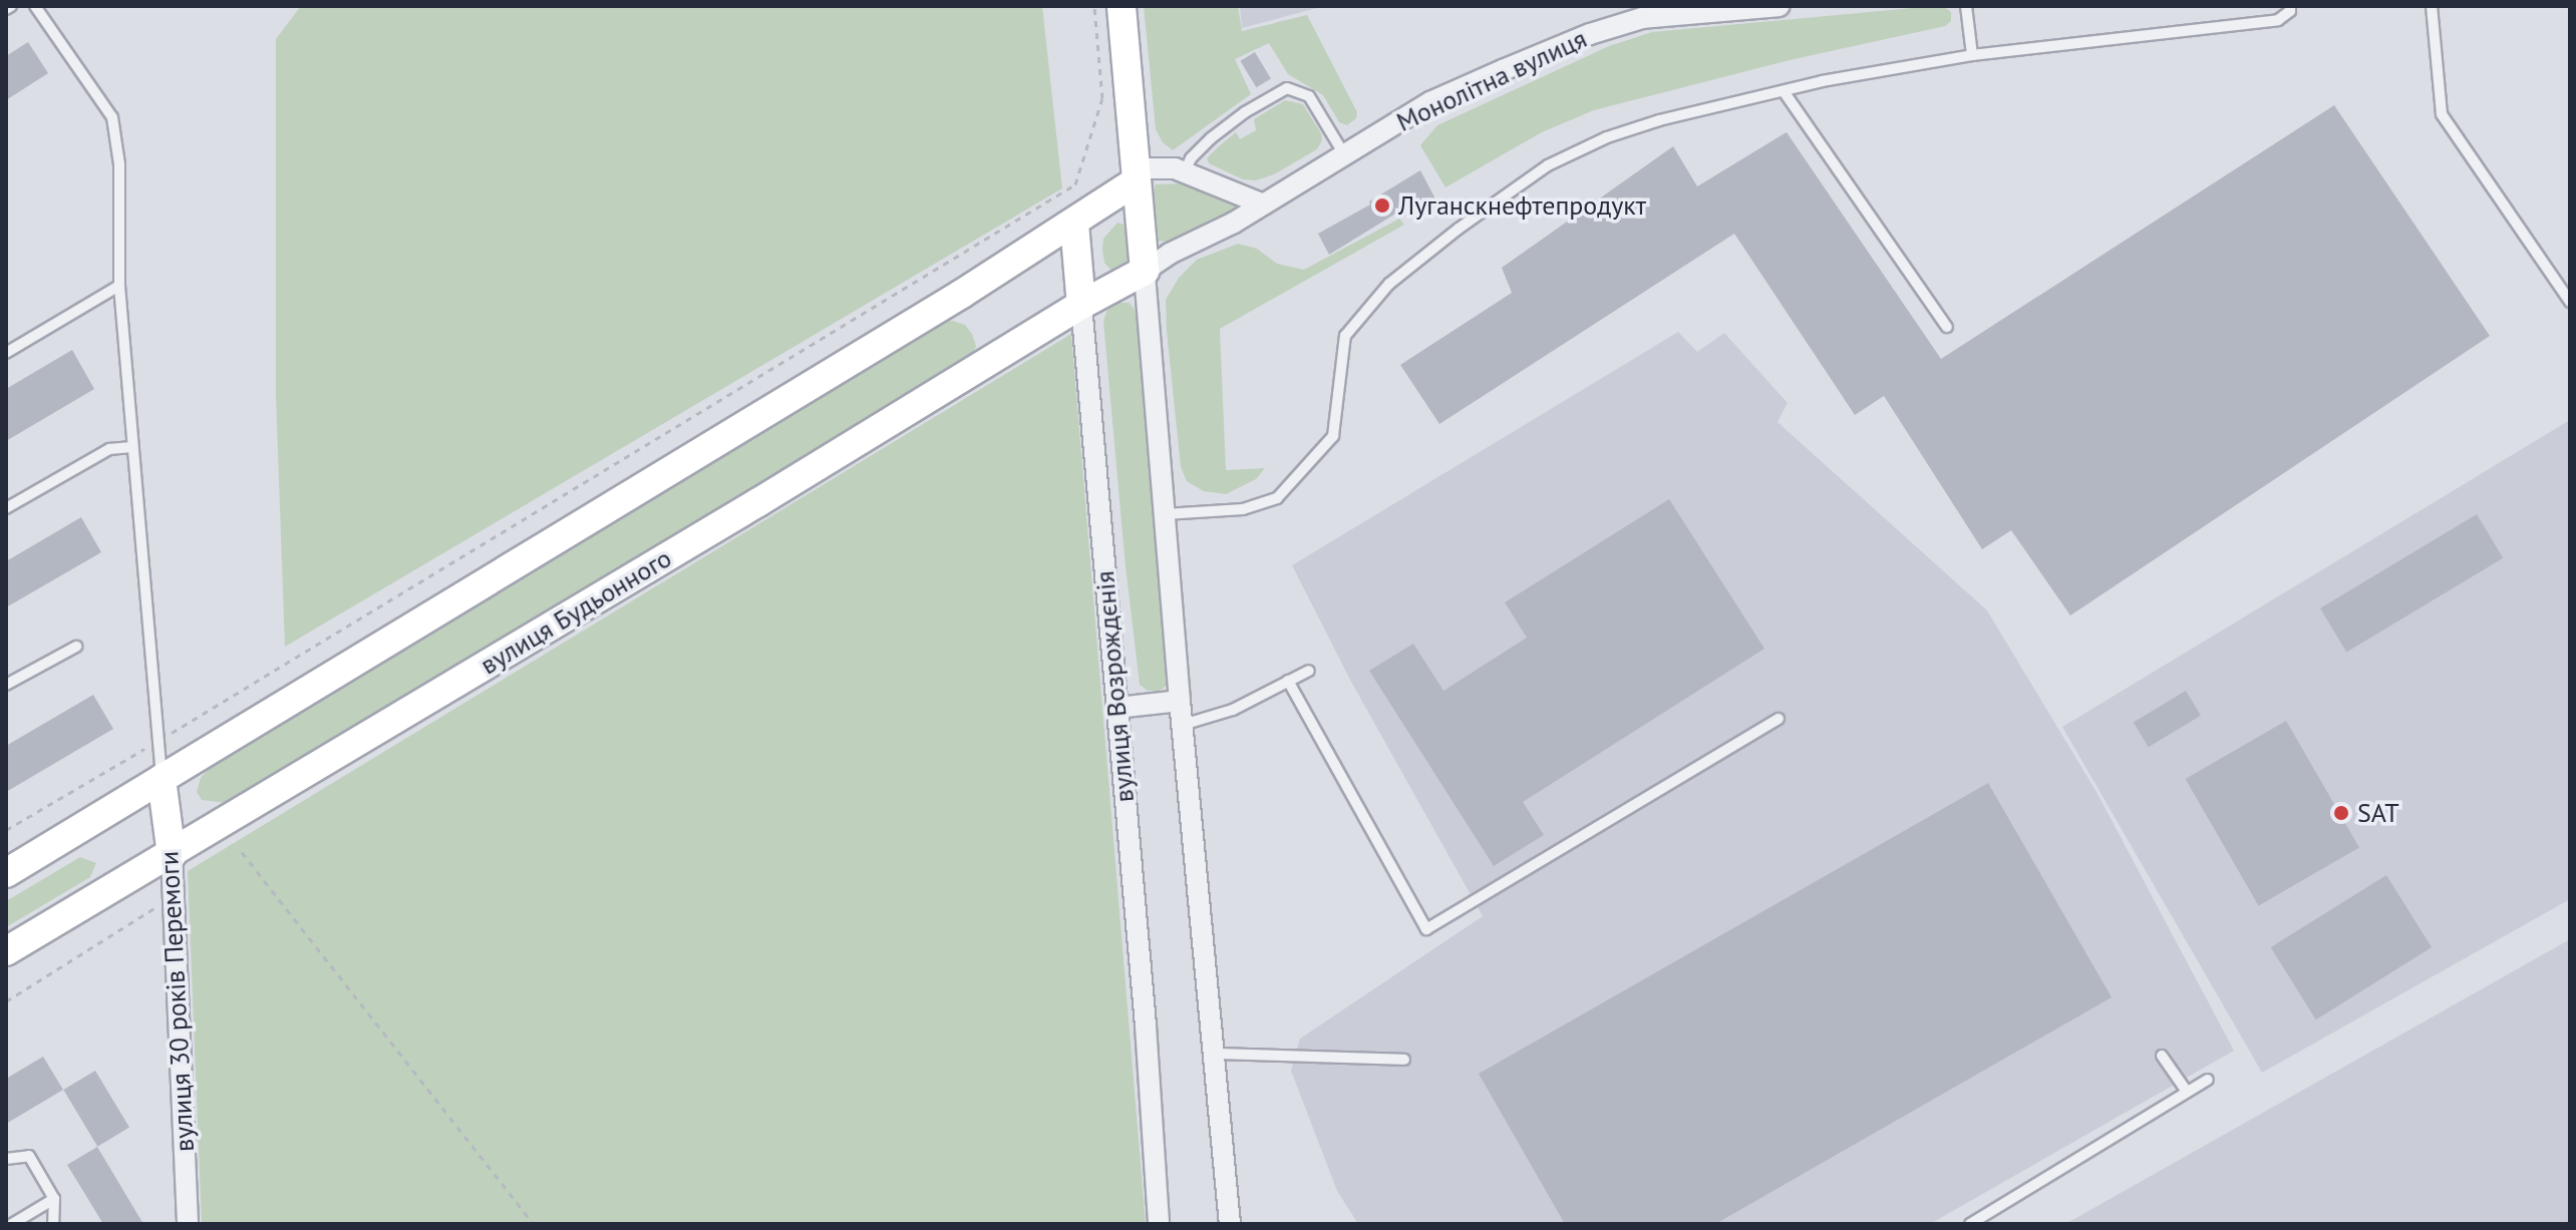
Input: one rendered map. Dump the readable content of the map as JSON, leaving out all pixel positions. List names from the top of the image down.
{
  "streets": {
    "main road": ["вулиця Будьонного", "вулиця Возрождєнія", "вулиця 30 років Перемоги"],
    "street": ["Монолітна вулиця"]
  },
  "crossings": [
    ["Монолітна вулиця", "вулиця Будьонного"],
    ["вулиця Будьонного", "вулиця Возрождєнія"],
    ["вулиця Будьонного", "вулиця 30 років Перемоги"]
  ],
  "places": ["Луганскнефтепродукт", "SAT"]
}
